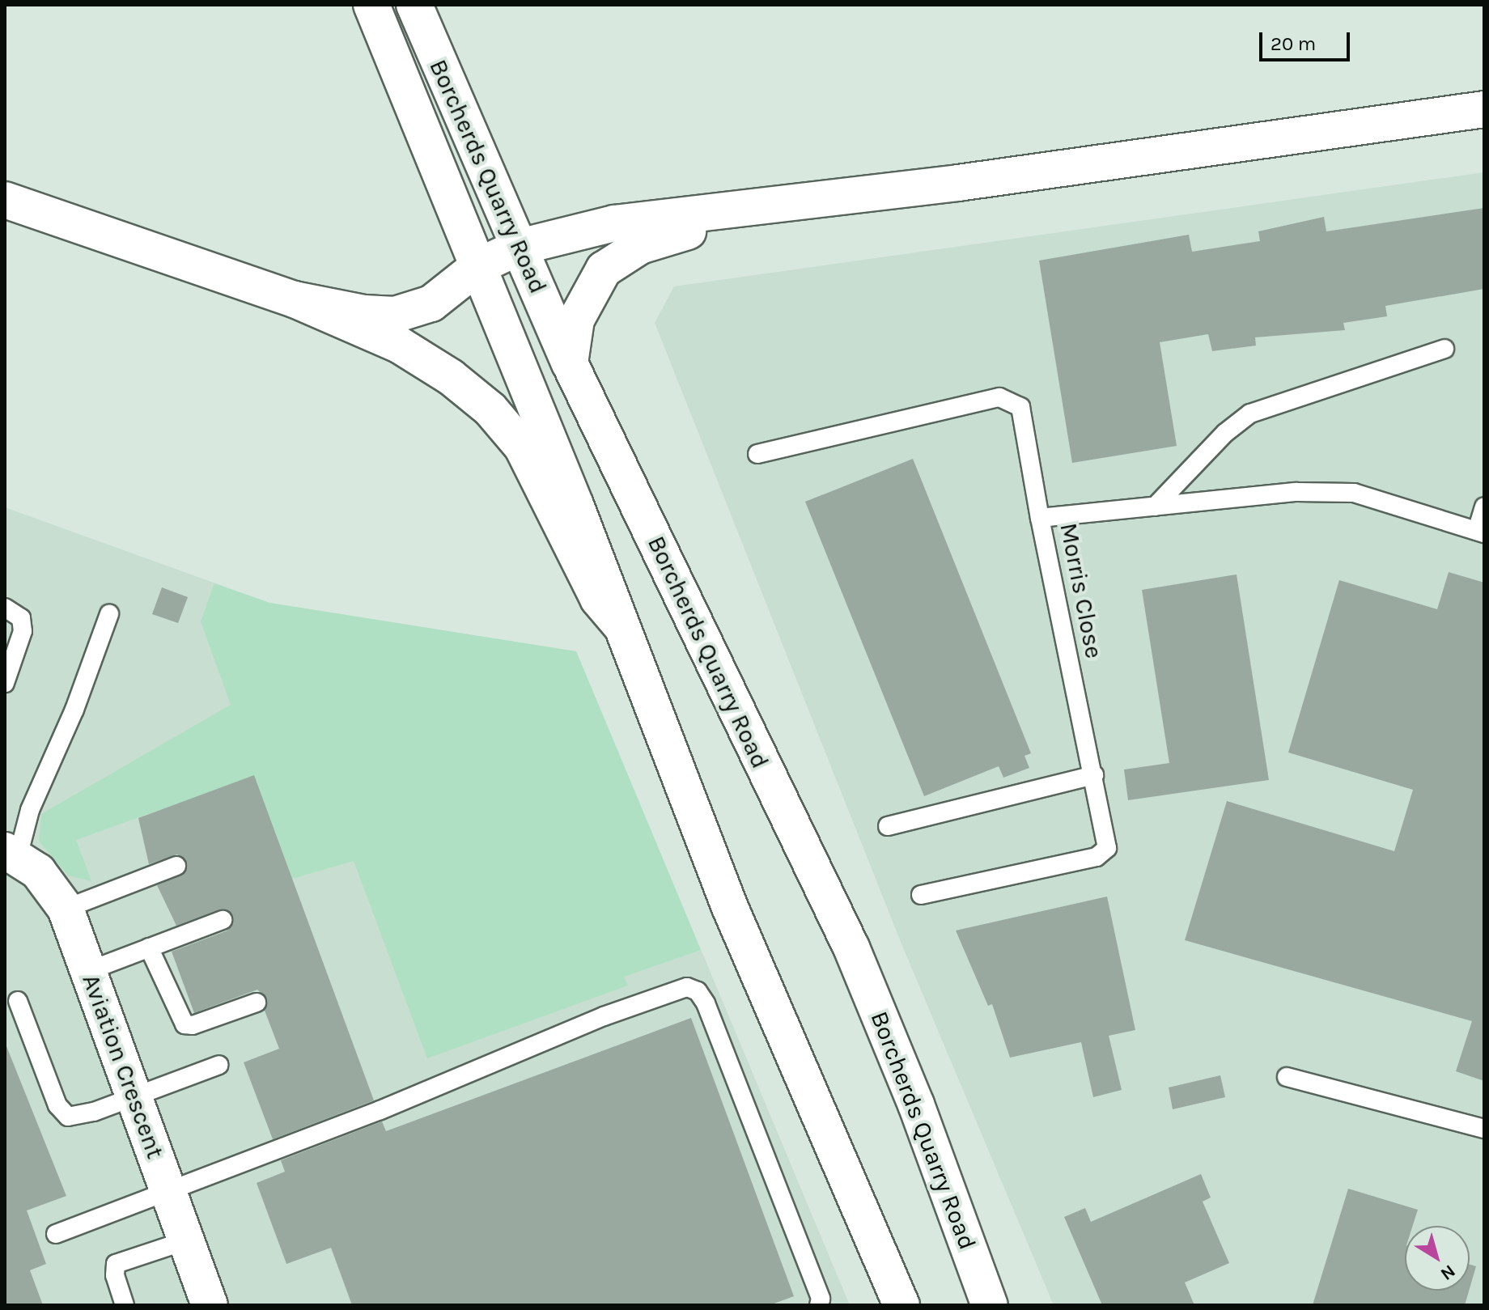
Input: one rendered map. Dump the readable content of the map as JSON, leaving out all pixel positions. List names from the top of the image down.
{
  "streets": {
    "main road": ["Borcherds Quarry Road", "Aviation Crescent"],
    "lane": ["Morris Close"]
  },
  "scale_bar": "20 m",
  "north": "bottom right"
}
